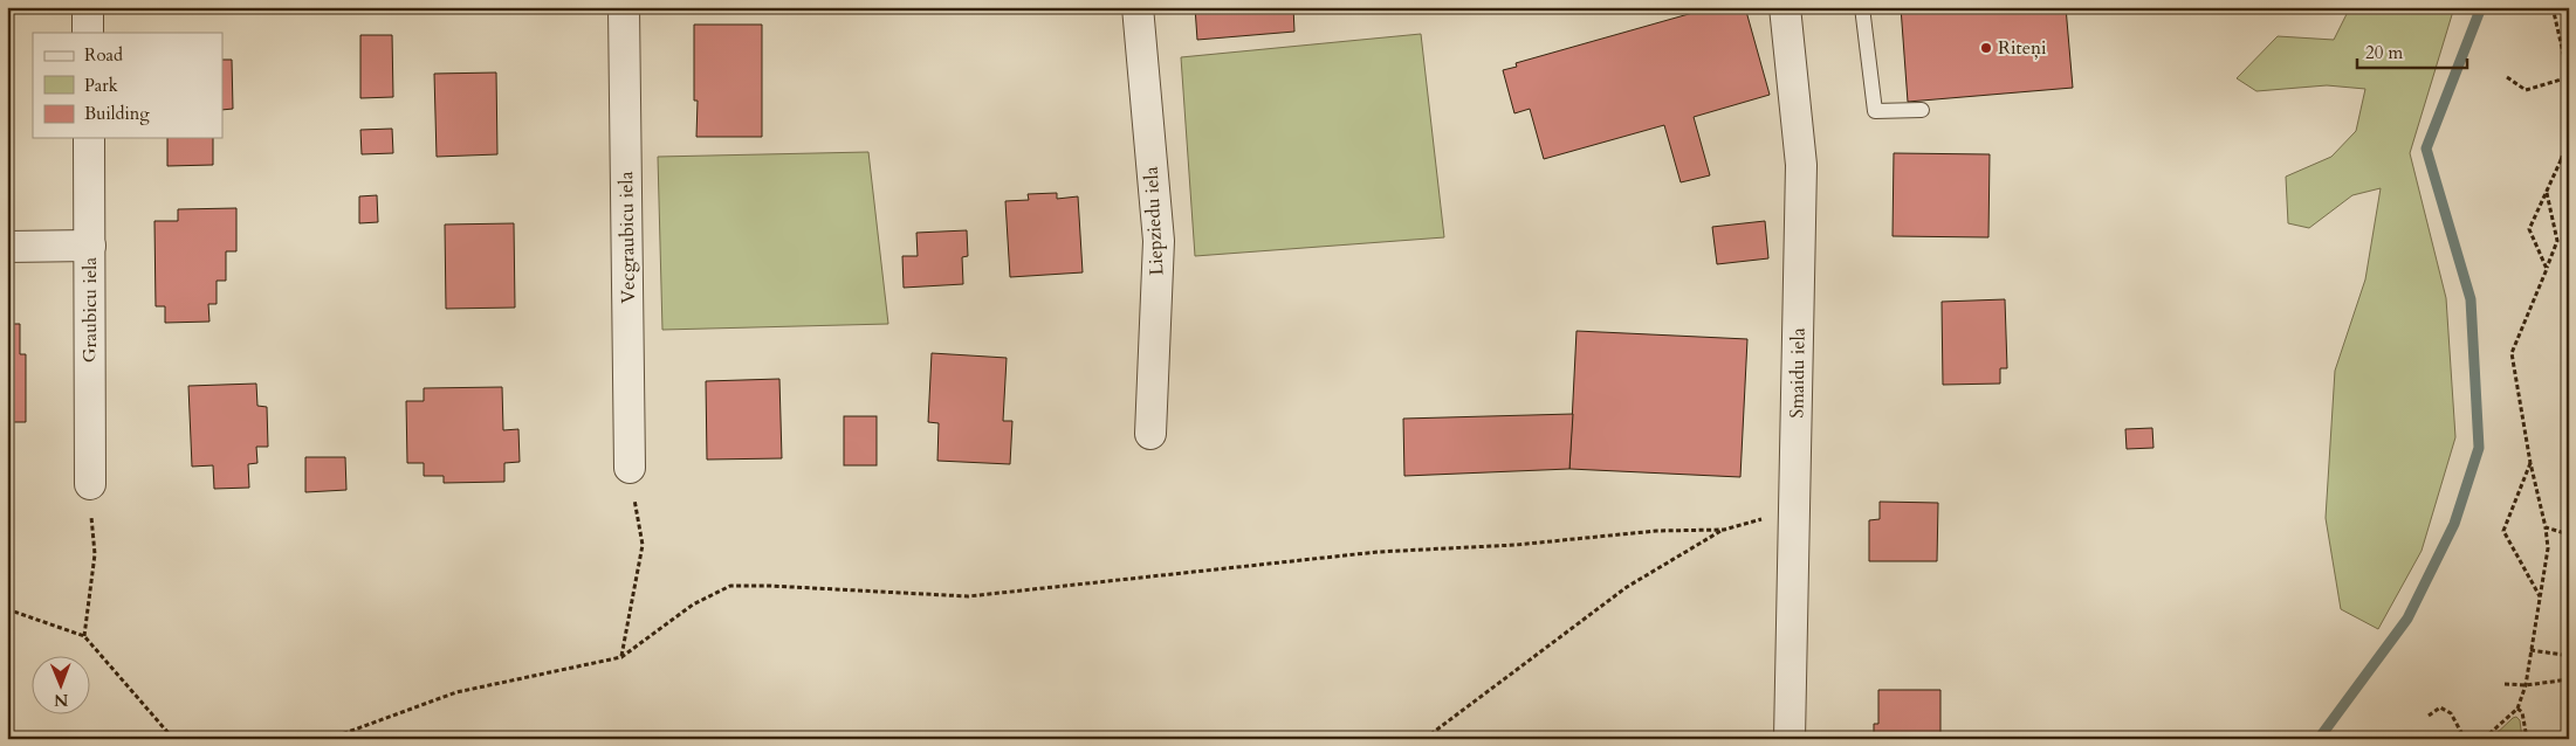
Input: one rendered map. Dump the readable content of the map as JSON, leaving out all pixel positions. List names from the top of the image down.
{
  "streets": {
    "street": [
      "Liepziedu iela",
      "Vecgraubicu iela",
      "Graubicu iela",
      "Smaidu iela"
    ]
  },
  "places": ["Riteņi"],
  "legend": ["Road", "Park", "Building"],
  "scale_bar": "20 m",
  "north": "bottom"
}
